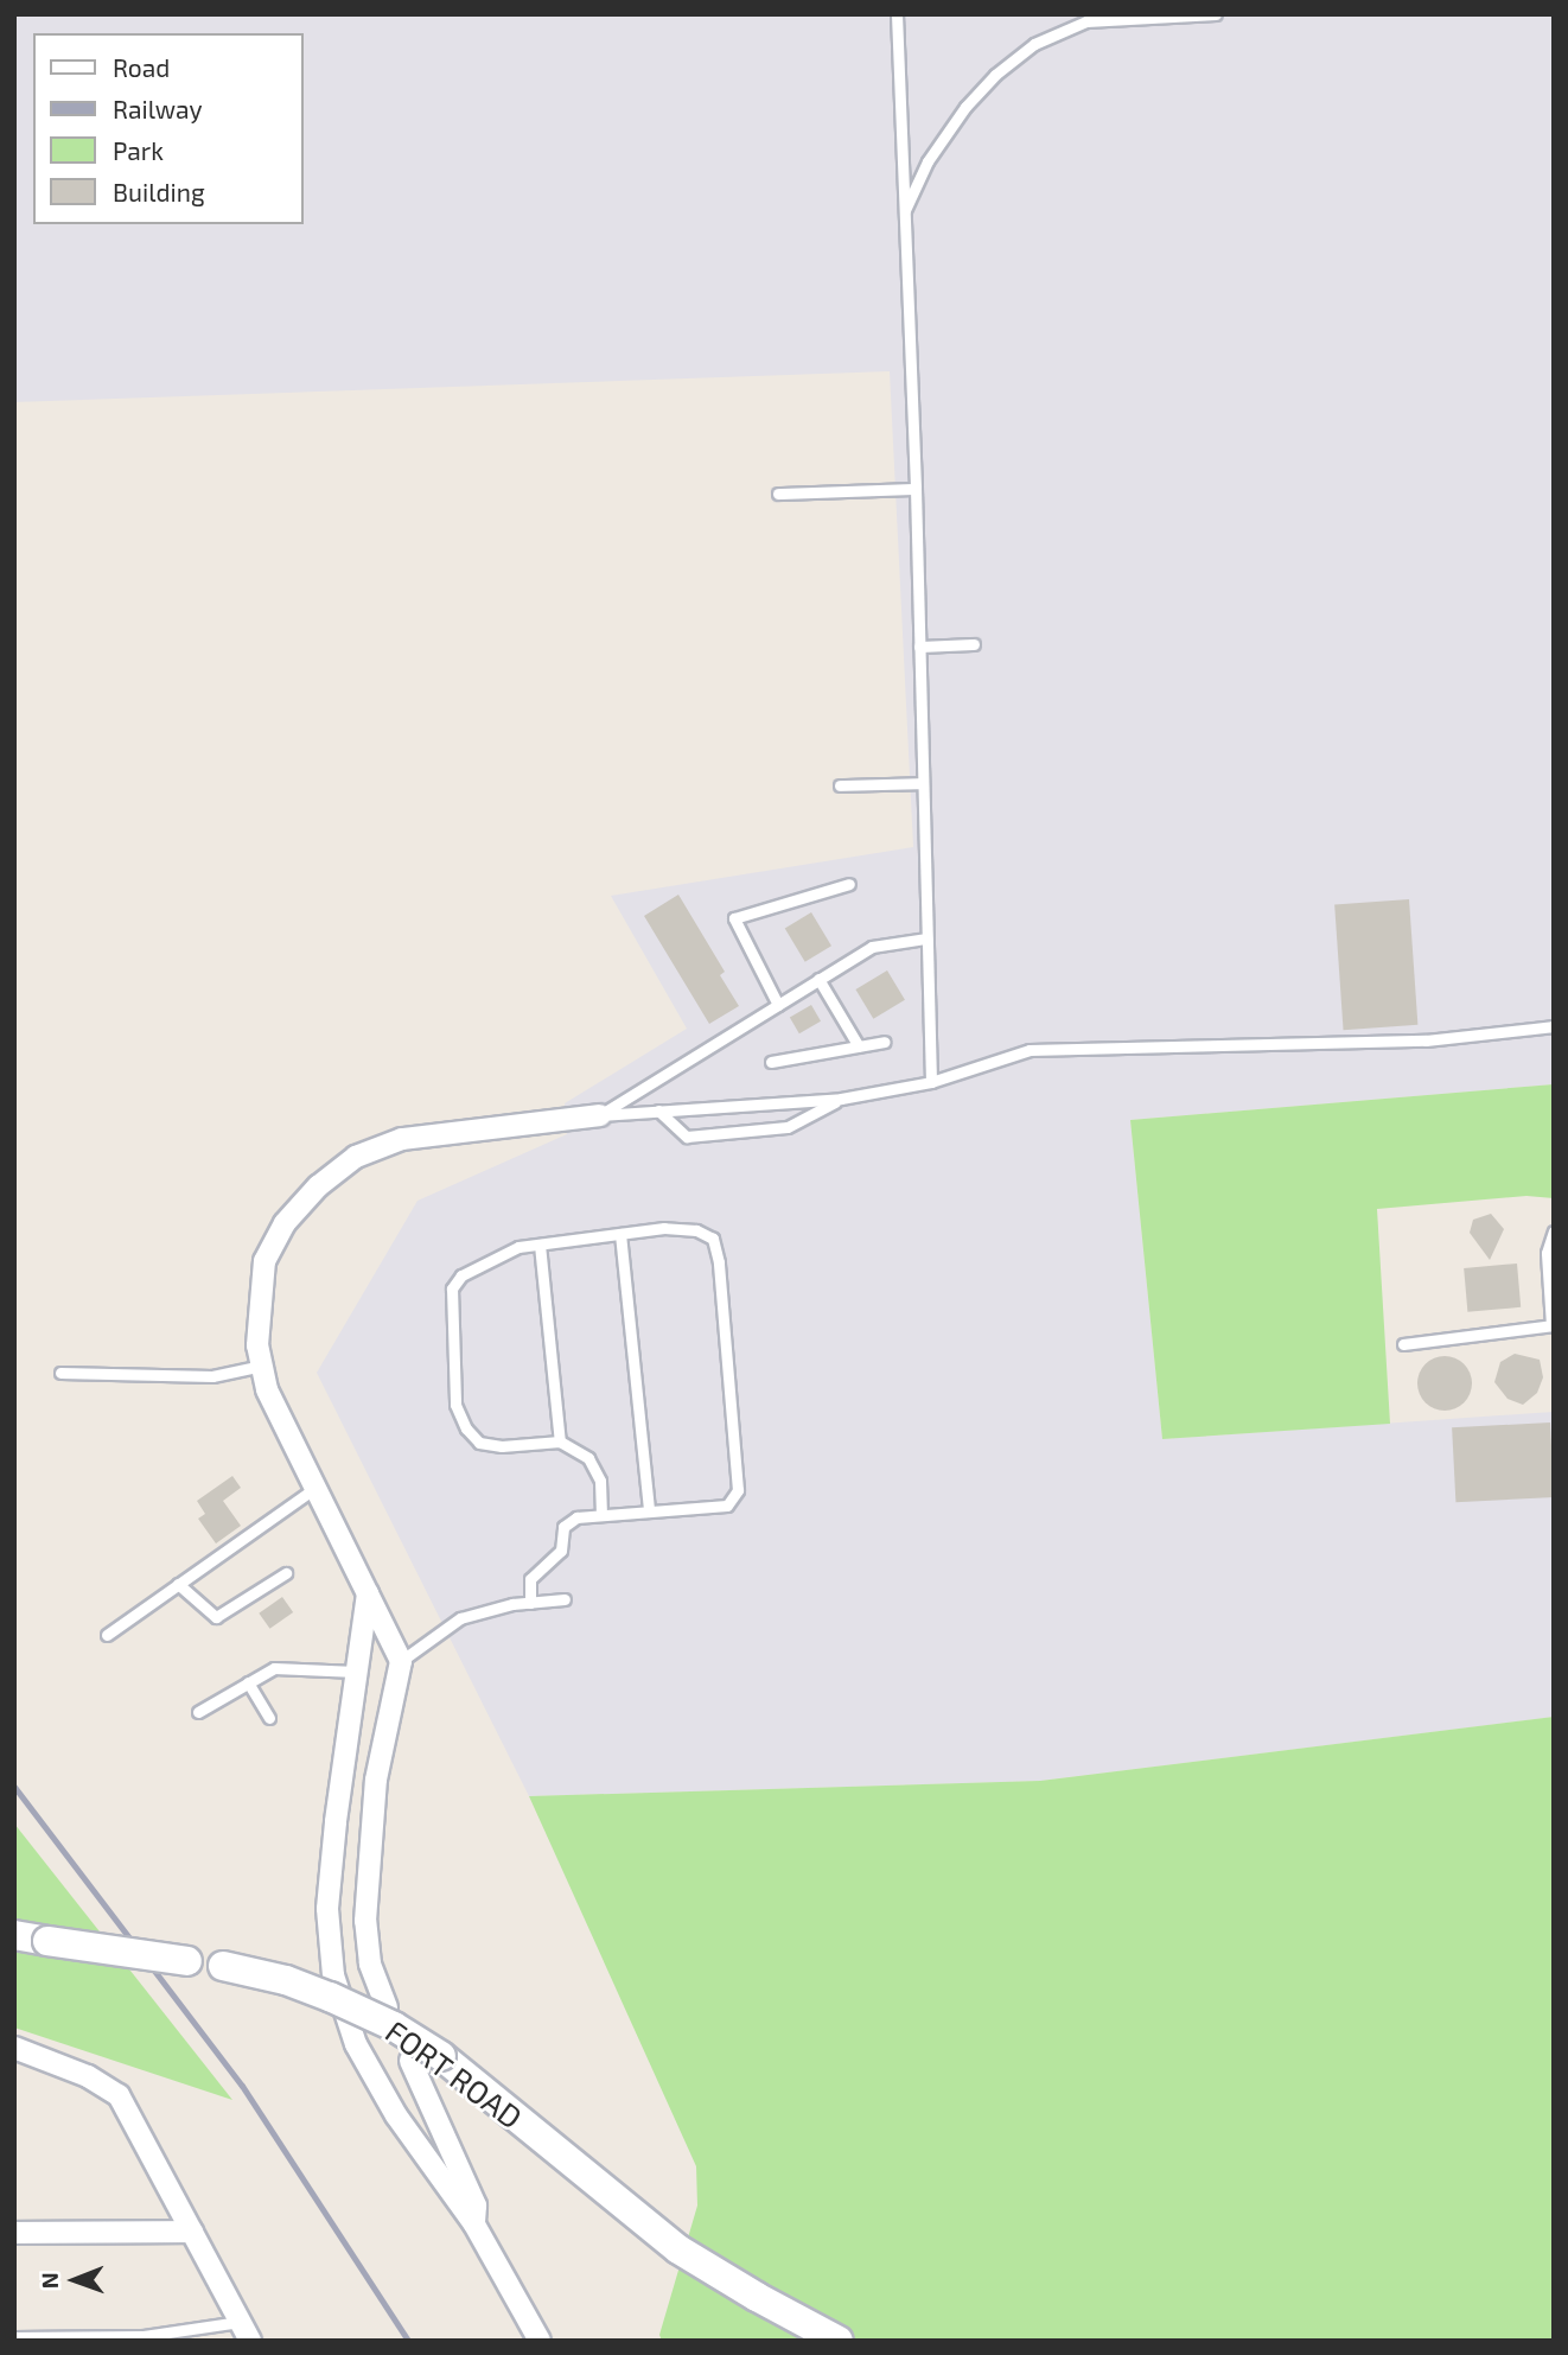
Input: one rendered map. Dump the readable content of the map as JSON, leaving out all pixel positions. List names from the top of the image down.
{
  "streets": {
    "street": ["FORT ROAD"]
  },
  "legend": [
    "Road",
    "Railway",
    "Park",
    "Building"
  ],
  "north": "left"
}
